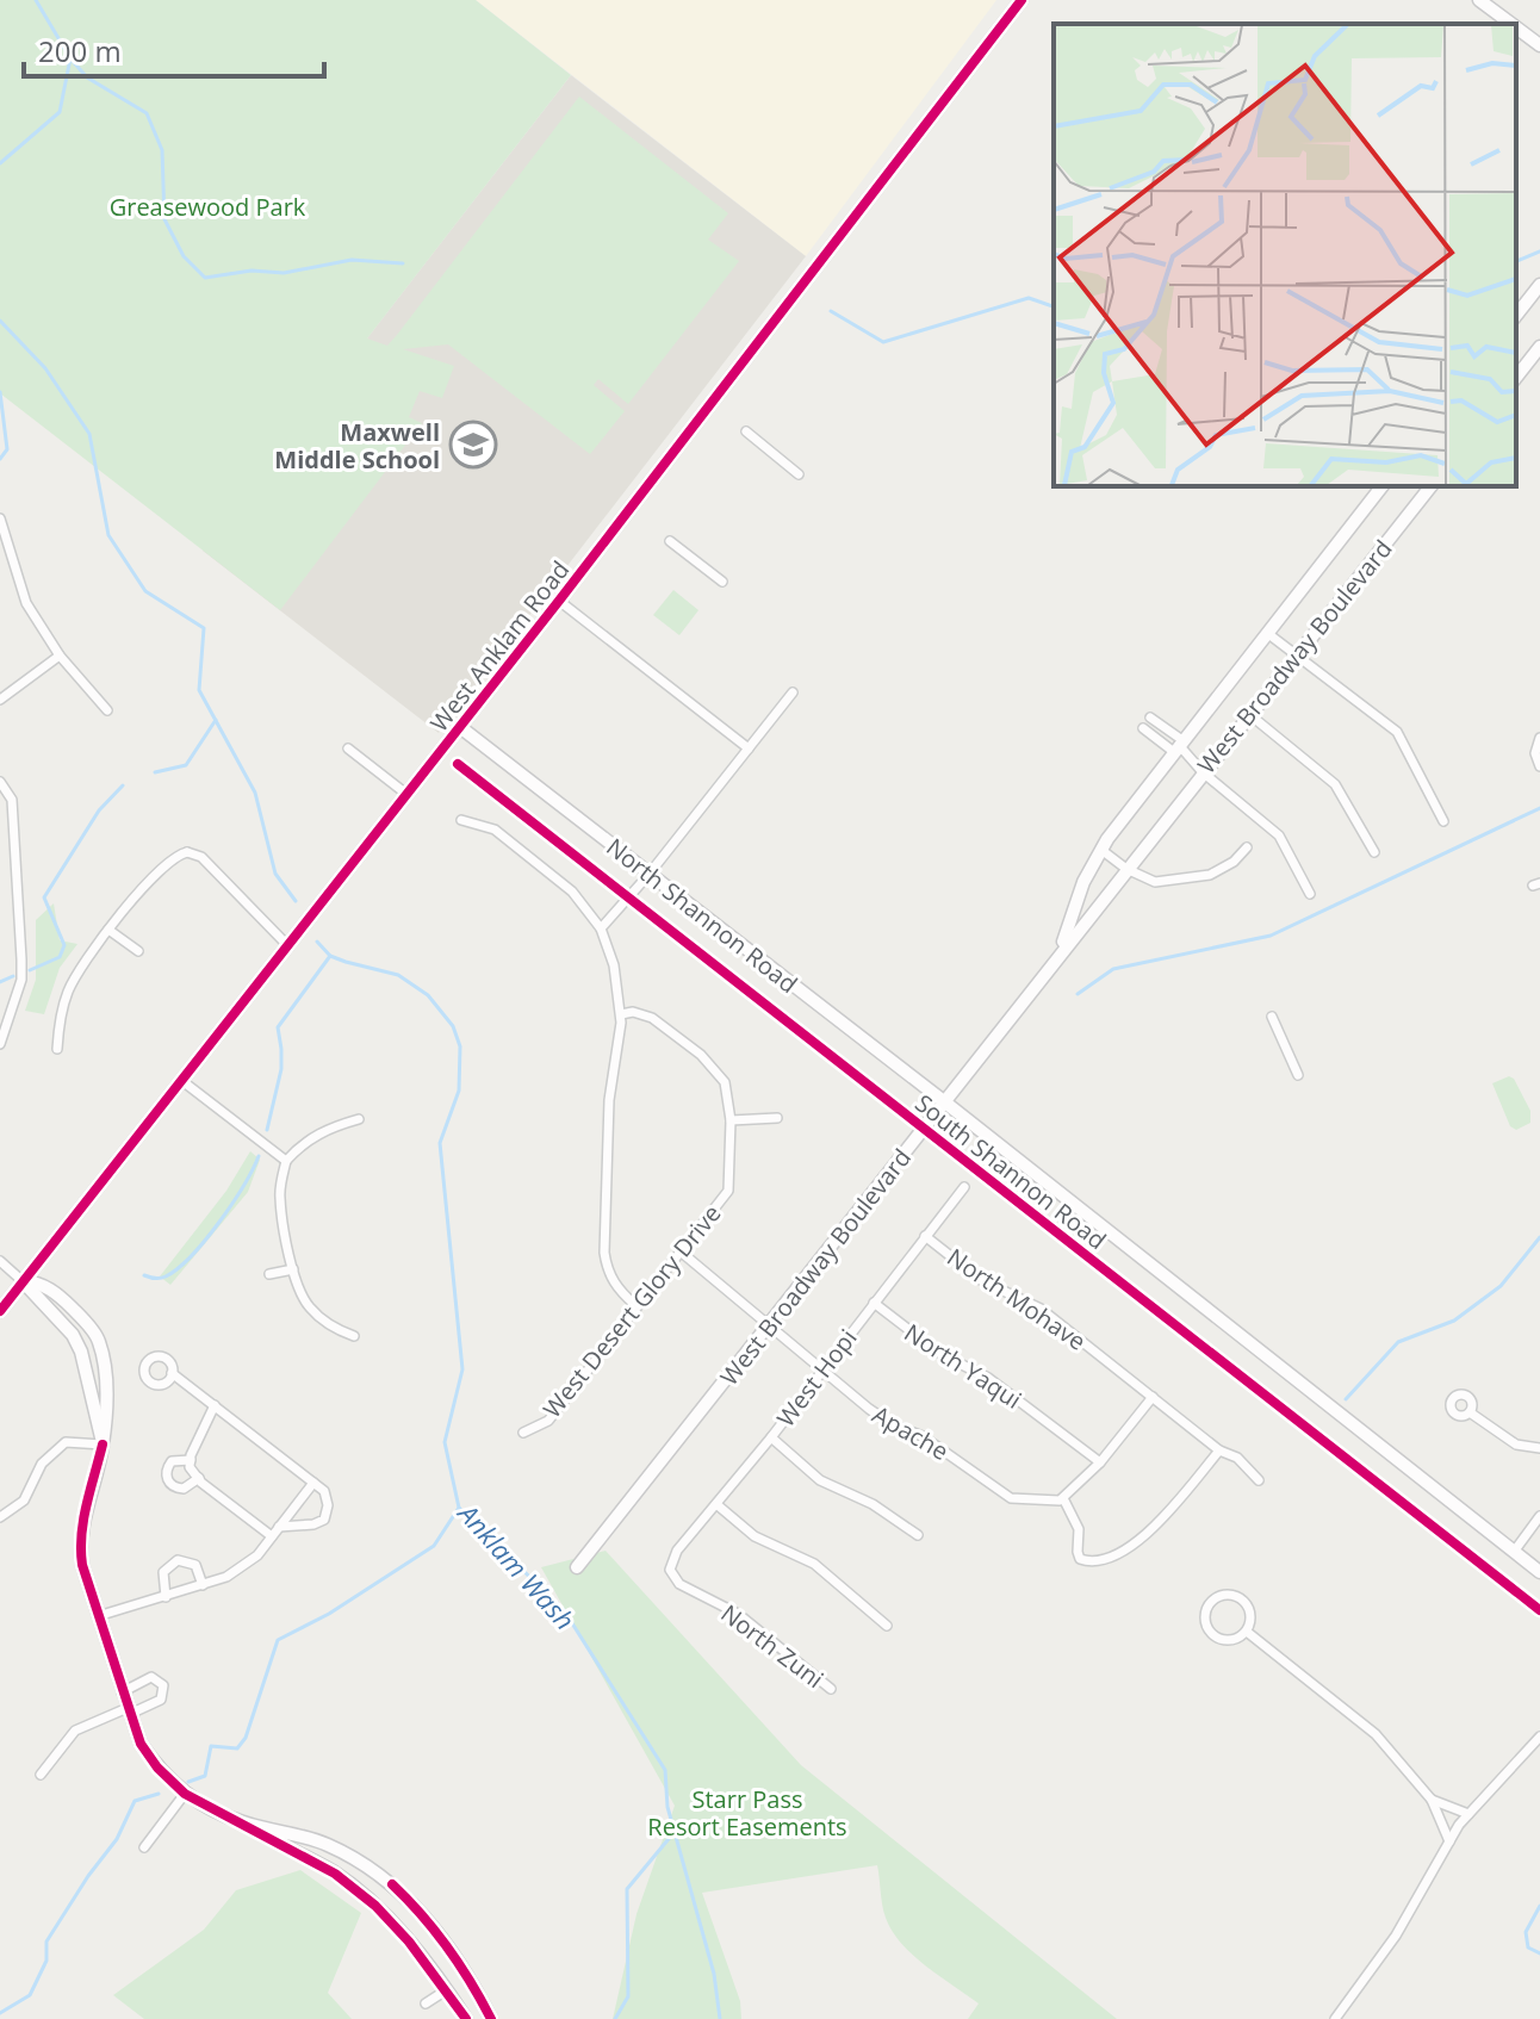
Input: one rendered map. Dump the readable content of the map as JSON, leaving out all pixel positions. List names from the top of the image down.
{
  "streets": {
    "street": [
      "West Anklam Road",
      "West Broadway Boulevard",
      "North Shannon Road",
      "South Shannon Road",
      "North Mohave",
      "West Desert Glory Drive",
      "North Yaqui",
      "West Hopi",
      "Apache",
      "North Zuni"
    ]
  },
  "crossings": [
    ["West Anklam Road", "North Shannon Road"],
    ["West Broadway Boulevard", "North Shannon Road"],
    ["West Broadway Boulevard", "South Shannon Road"],
    ["West Broadway Boulevard", "Apache"],
    ["North Shannon Road", "South Shannon Road"],
    ["North Mohave", "West Hopi"],
    ["West Desert Glory Drive", "Apache"],
    ["North Yaqui", "West Hopi"],
    ["West Hopi", "Apache"],
    ["West Hopi", "North Zuni"]
  ],
  "water": ["Anklam Wash"],
  "parks": ["Greasewood Park", "Starr Pass Resort Easements"],
  "places": {
    "school or university": ["Maxwell Middle School"]
  },
  "scale_bar": "200 m"
}
